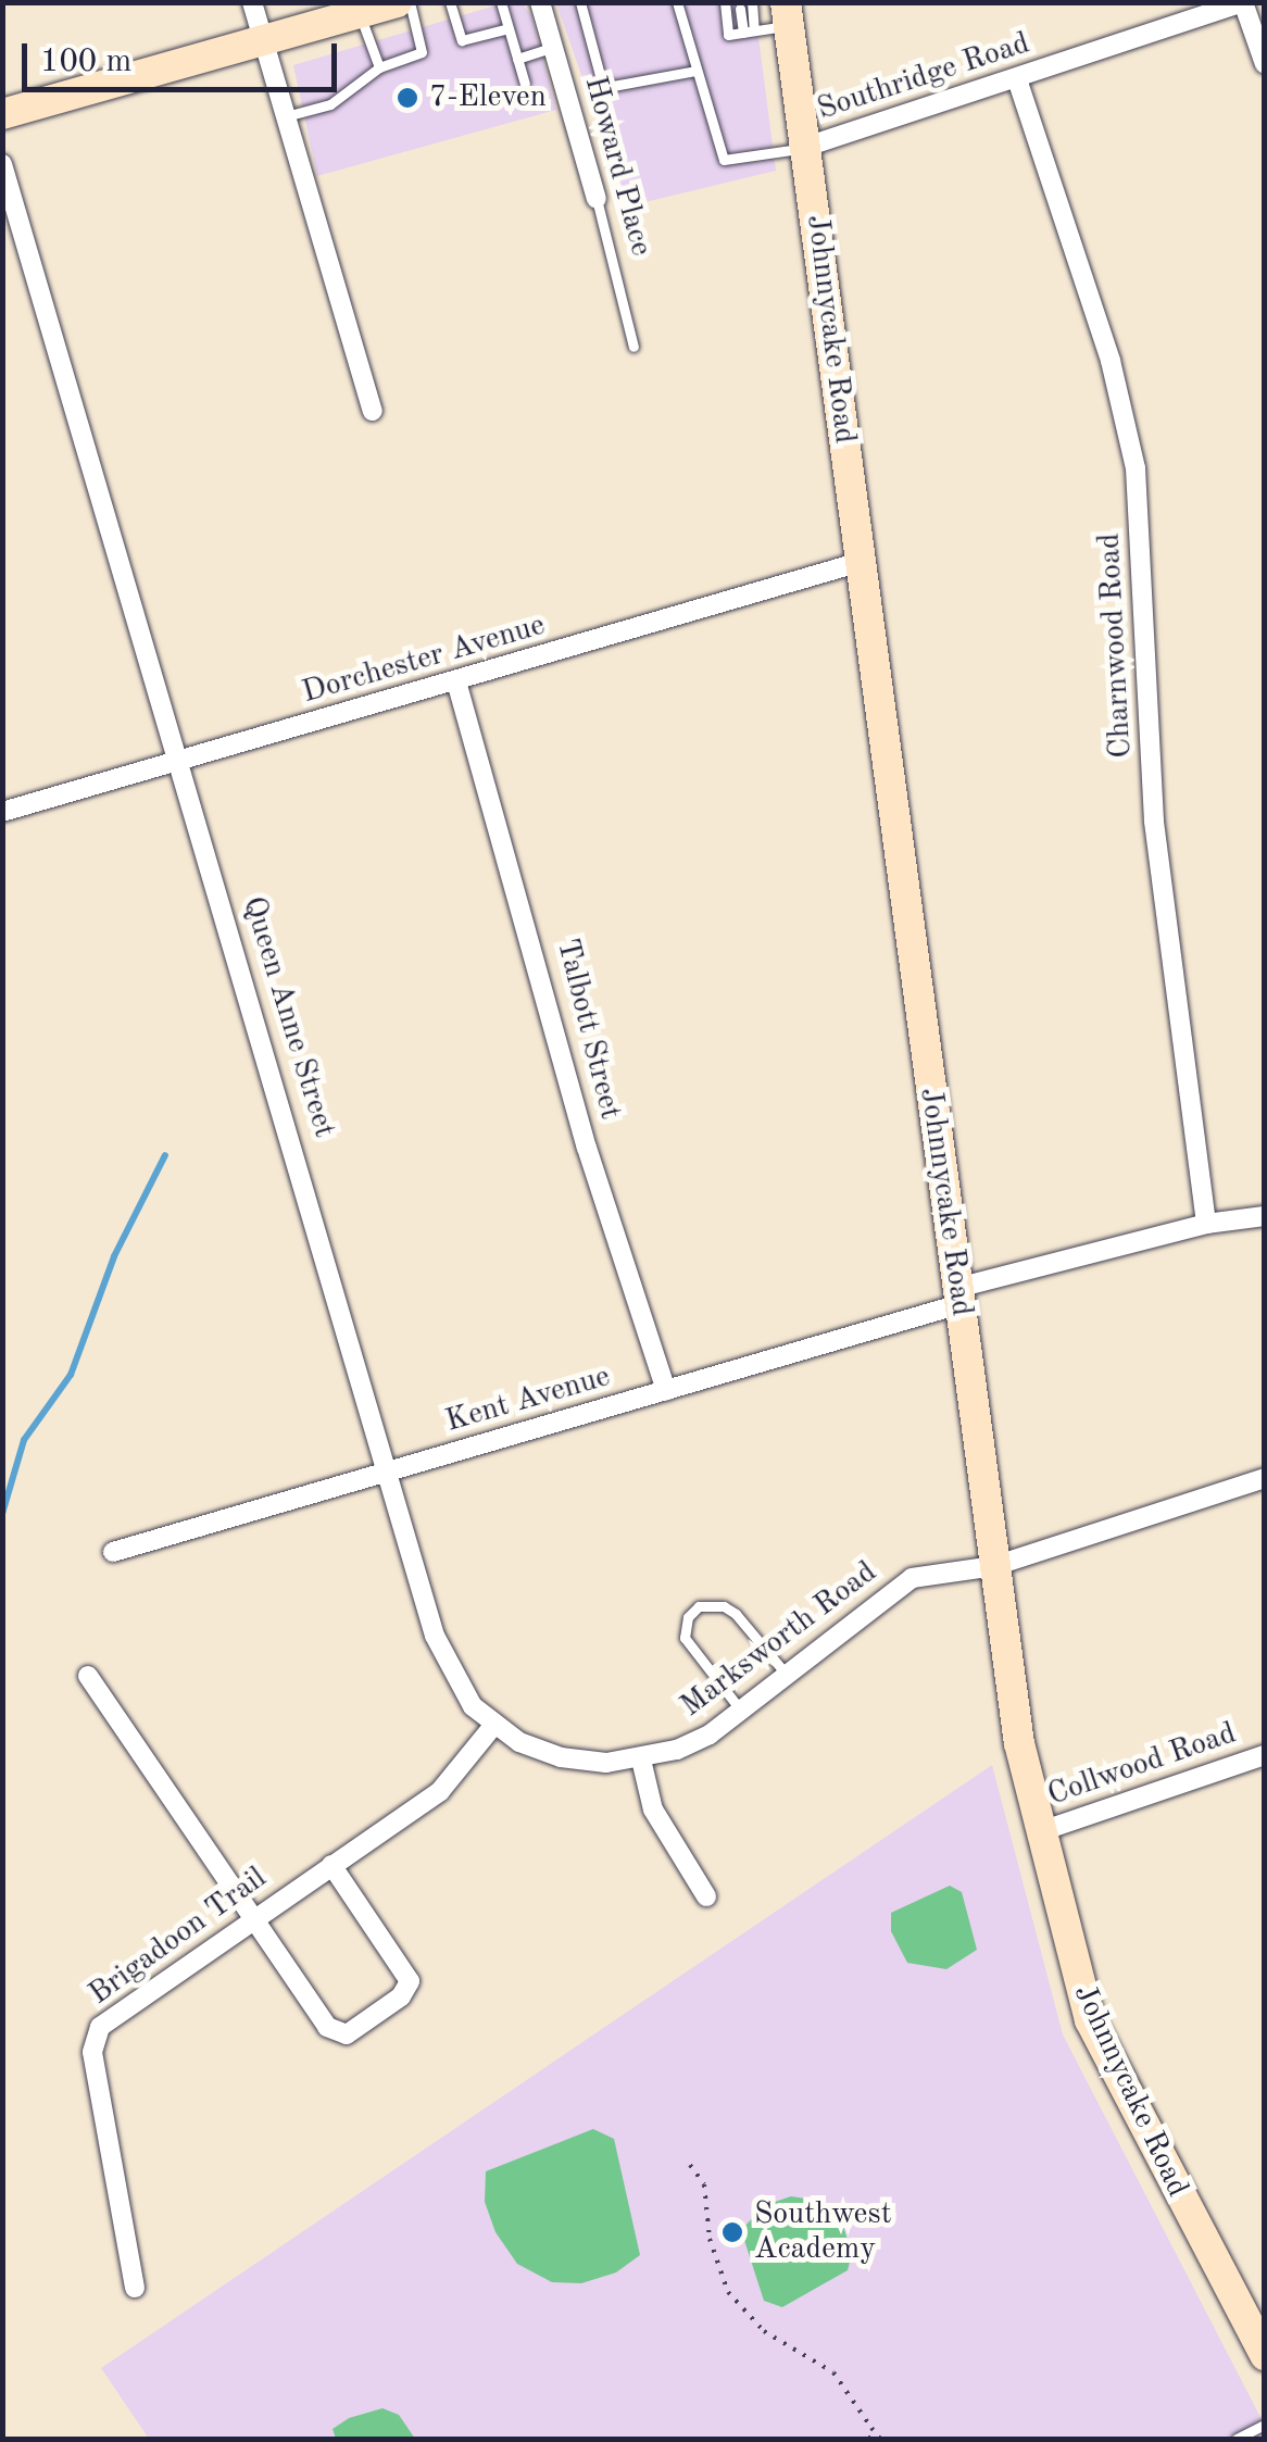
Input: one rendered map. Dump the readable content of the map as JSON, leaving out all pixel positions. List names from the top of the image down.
{
  "streets": {
    "main road": ["Johnnycake Road"],
    "street": [
      "Southridge Road",
      "Howard Place",
      "Charnwood Road",
      "Dorchester Avenue",
      "Queen Anne Street",
      "Talbott Street",
      "Kent Avenue",
      "Marksworth Road",
      "Collwood Road",
      "Brigadoon Trail"
    ]
  },
  "crossings": [
    ["Southridge Road", "Johnnycake Road"],
    ["Southridge Road", "Charnwood Road"],
    ["Johnnycake Road", "Dorchester Avenue"],
    ["Johnnycake Road", "Kent Avenue"],
    ["Johnnycake Road", "Marksworth Road"],
    ["Johnnycake Road", "Collwood Road"],
    ["Charnwood Road", "Kent Avenue"],
    ["Dorchester Avenue", "Queen Anne Street"],
    ["Dorchester Avenue", "Talbott Street"],
    ["Queen Anne Street", "Kent Avenue"],
    ["Queen Anne Street", "Marksworth Road"],
    ["Queen Anne Street", "Brigadoon Trail"],
    ["Talbott Street", "Kent Avenue"]
  ],
  "places": ["7-Eleven", "Southwest Academy"],
  "scale_bar": "100 m"
}
